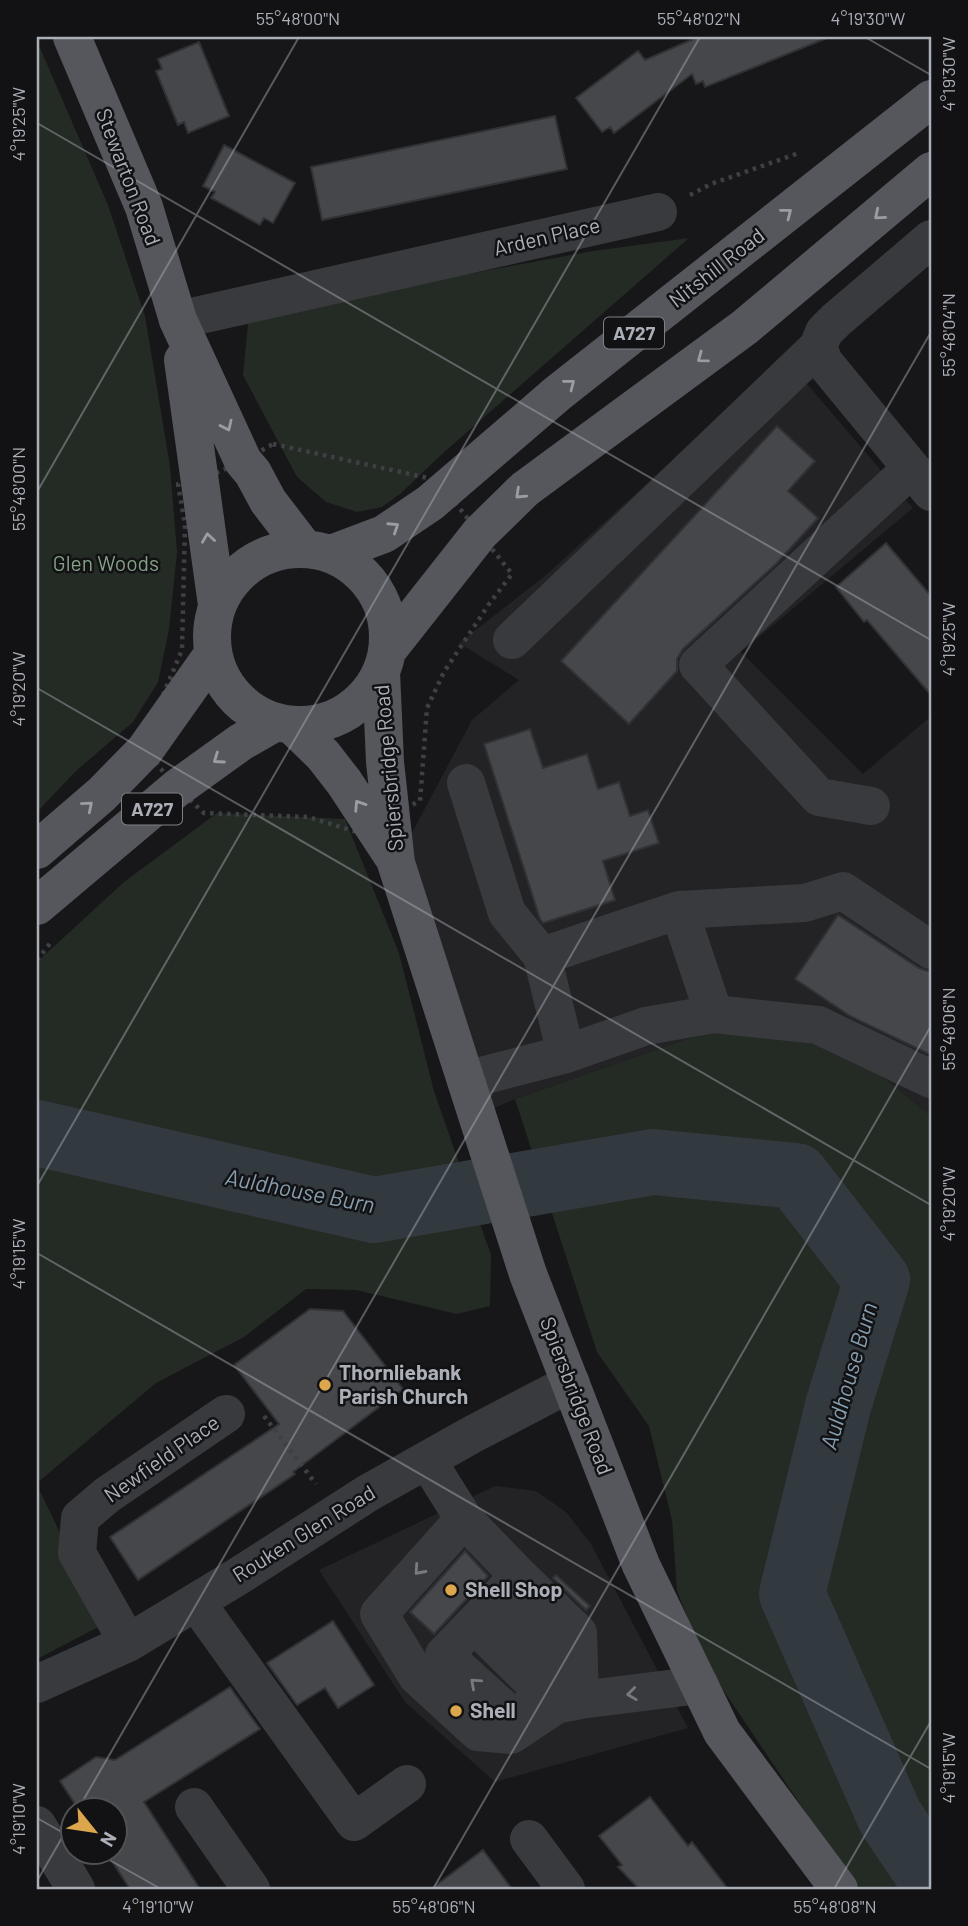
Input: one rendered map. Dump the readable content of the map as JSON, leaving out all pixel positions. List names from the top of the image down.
{
  "streets": {
    "main road": [
      "Stewarton Road",
      "Nitshill Road",
      "A727",
      "Spiersbridge Road"
    ],
    "street": ["Arden Place", "Newfield Place", "Rouken Glen Road"]
  },
  "crossings": [
    ["Stewarton Road", "Arden Place"],
    ["Stewarton Road", "Nitshill Road"],
    ["Stewarton Road", "A727"],
    ["Stewarton Road", "Spiersbridge Road"],
    ["Nitshill Road", "A727"],
    ["Nitshill Road", "Spiersbridge Road"],
    ["A727", "Spiersbridge Road"],
    ["Spiersbridge Road", "Rouken Glen Road"],
    ["Newfield Place", "Rouken Glen Road"]
  ],
  "water": ["Auldhouse Burn"],
  "parks": ["Glen Woods"],
  "places": ["Thornliebank Parish Church", "Shell Shop", "Shell"],
  "north": "bottom right",
  "coordinates": [
    "55°48'00\"N",
    "55°48'02\"N",
    "4°19'30\"W",
    "4°19'25\"W",
    "55°48'04\"N",
    "4°19'20\"W",
    "55°48'06\"N",
    "4°19'15\"W",
    "4°19'10\"W",
    "55°48'08\"N"
  ]
}
